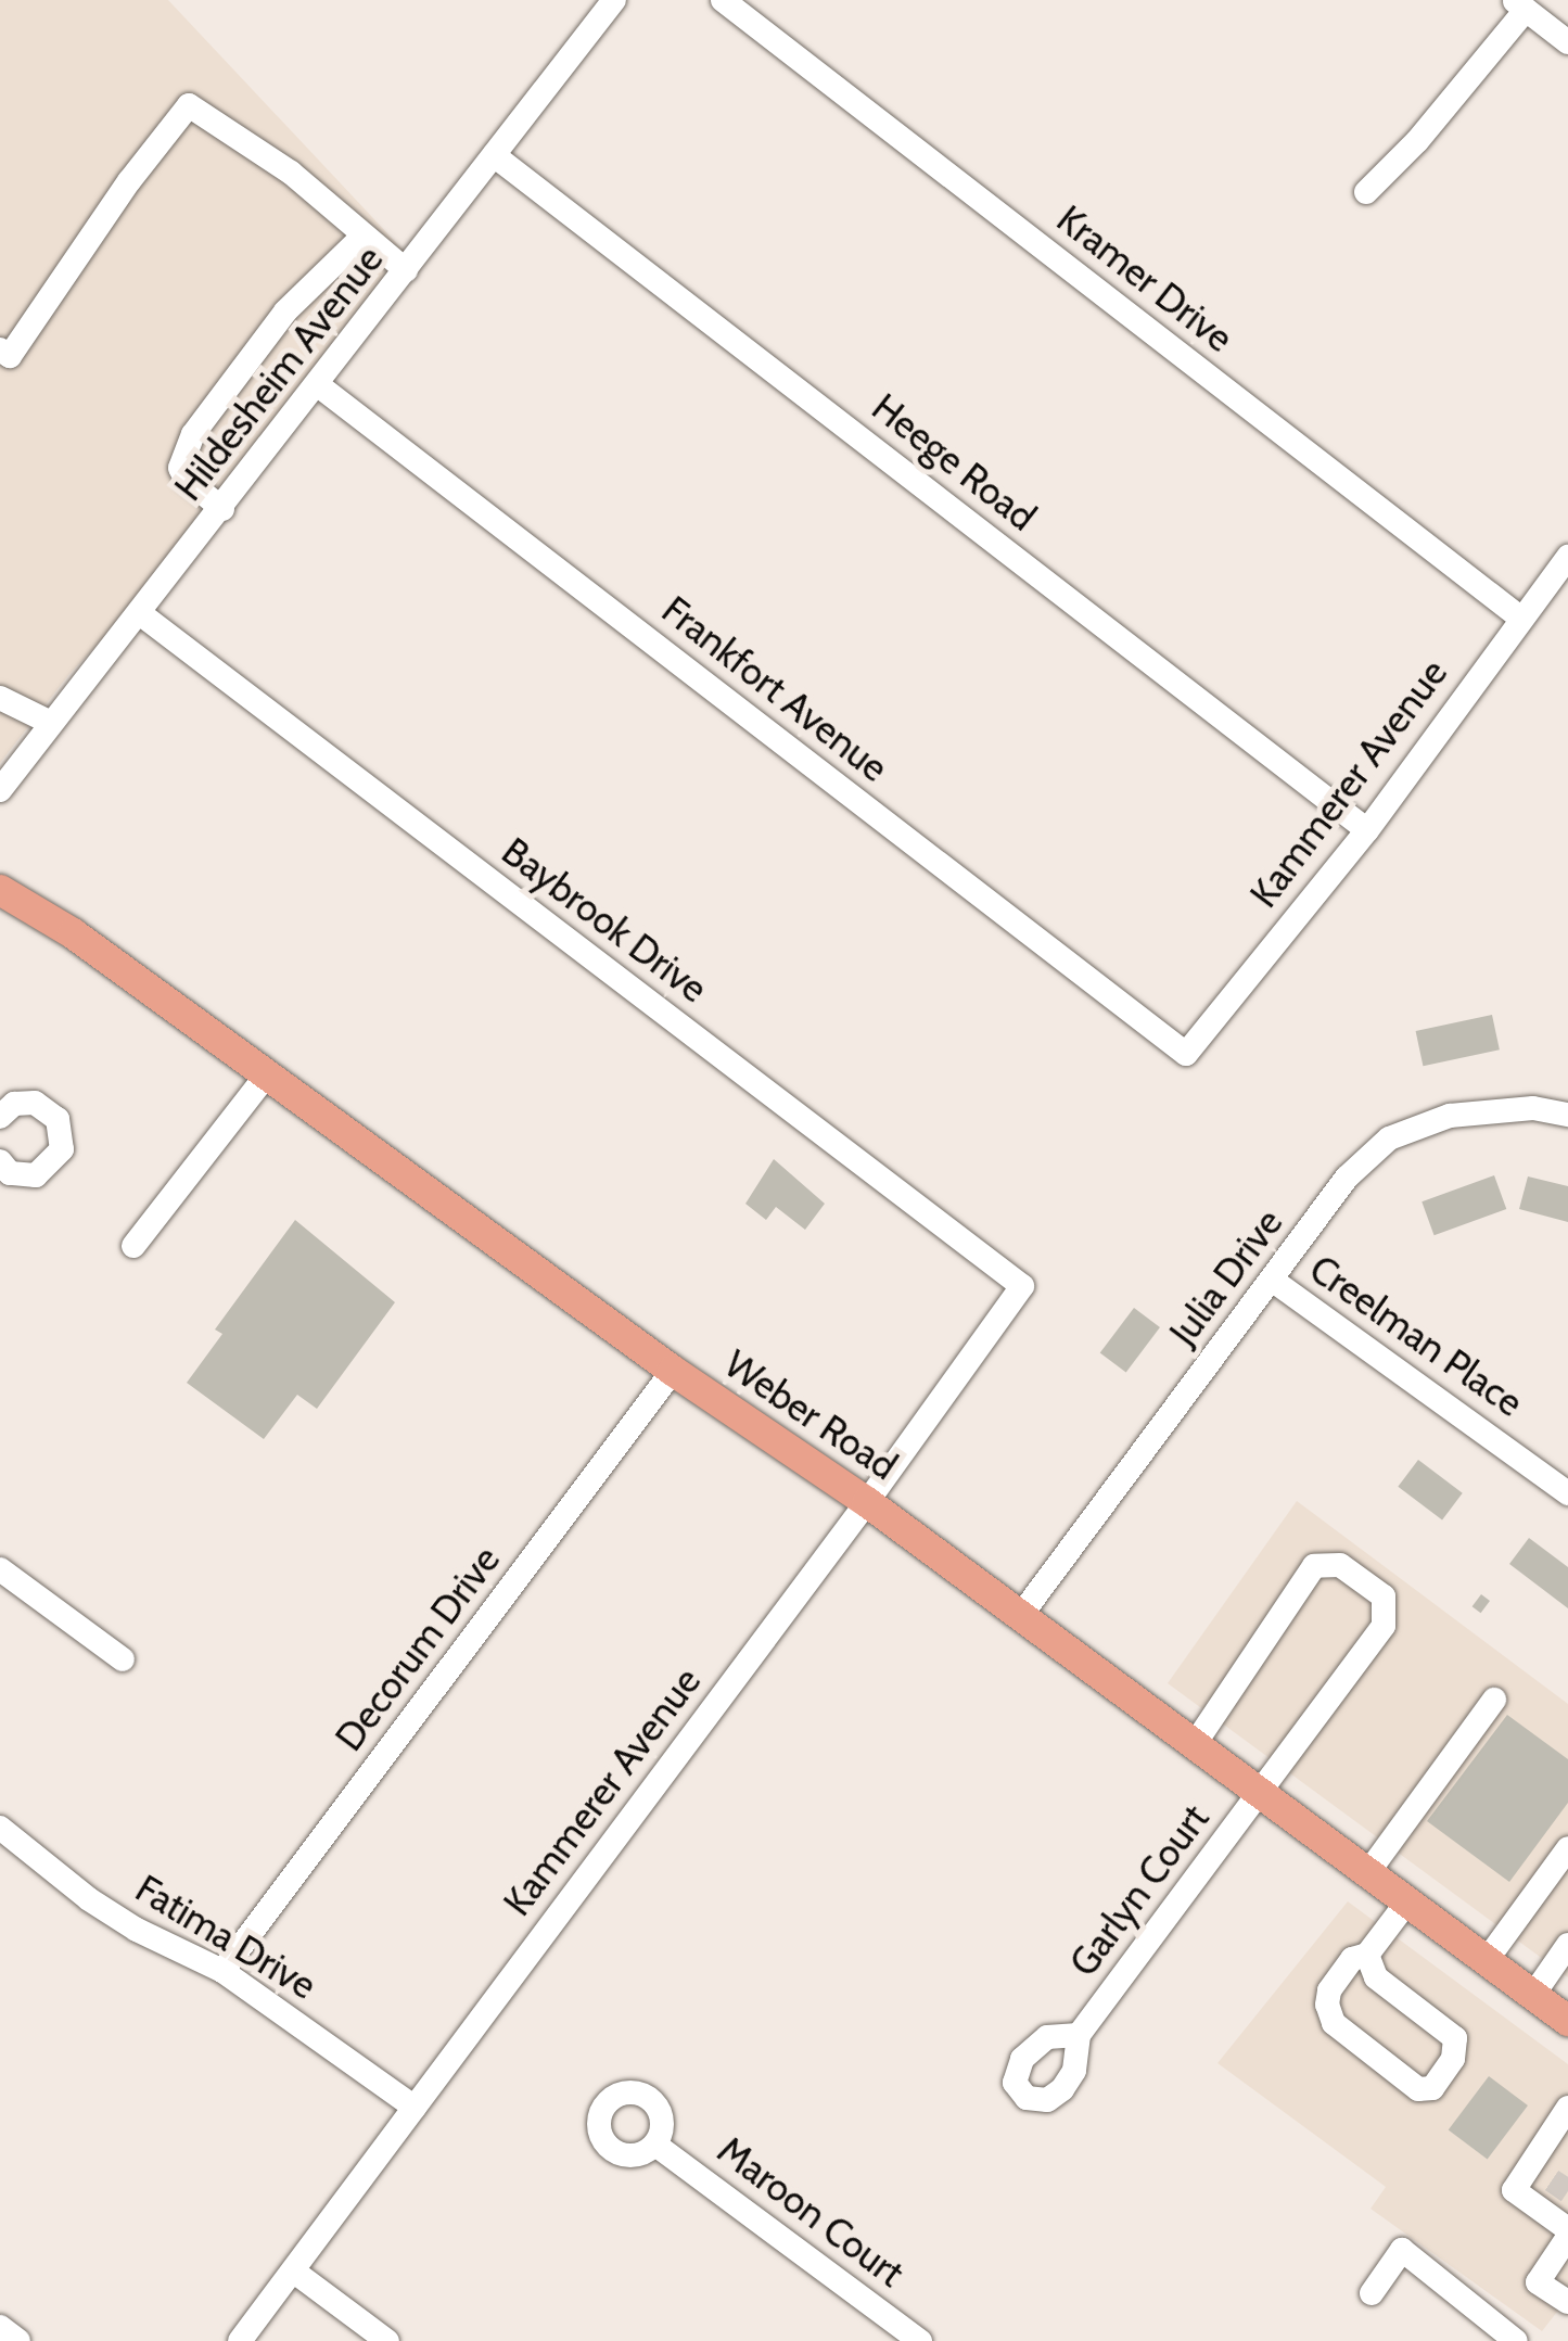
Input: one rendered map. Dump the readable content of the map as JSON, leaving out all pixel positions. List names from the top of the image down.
{
  "streets": {
    "main road": ["Weber Road"],
    "street": [
      "Kramer Drive",
      "Hildesheim Avenue",
      "Heege Road",
      "Frankfort Avenue",
      "Kammerer Avenue",
      "Baybrook Drive",
      "Julia Drive",
      "Creelman Place",
      "Decorum Drive",
      "Garlyn Court",
      "Fatima Drive",
      "Maroon Court"
    ]
  },
  "crossings": [
    ["Kramer Drive", "Kammerer Avenue"],
    ["Hildesheim Avenue", "Heege Road"],
    ["Hildesheim Avenue", "Frankfort Avenue"],
    ["Hildesheim Avenue", "Baybrook Drive"],
    ["Heege Road", "Kammerer Avenue"],
    ["Frankfort Avenue", "Kammerer Avenue"],
    ["Kammerer Avenue", "Baybrook Drive"],
    ["Kammerer Avenue", "Weber Road"],
    ["Kammerer Avenue", "Fatima Drive"],
    ["Julia Drive", "Creelman Place"],
    ["Julia Drive", "Weber Road"],
    ["Weber Road", "Decorum Drive"],
    ["Weber Road", "Garlyn Court"],
    ["Decorum Drive", "Fatima Drive"]
  ]
}
